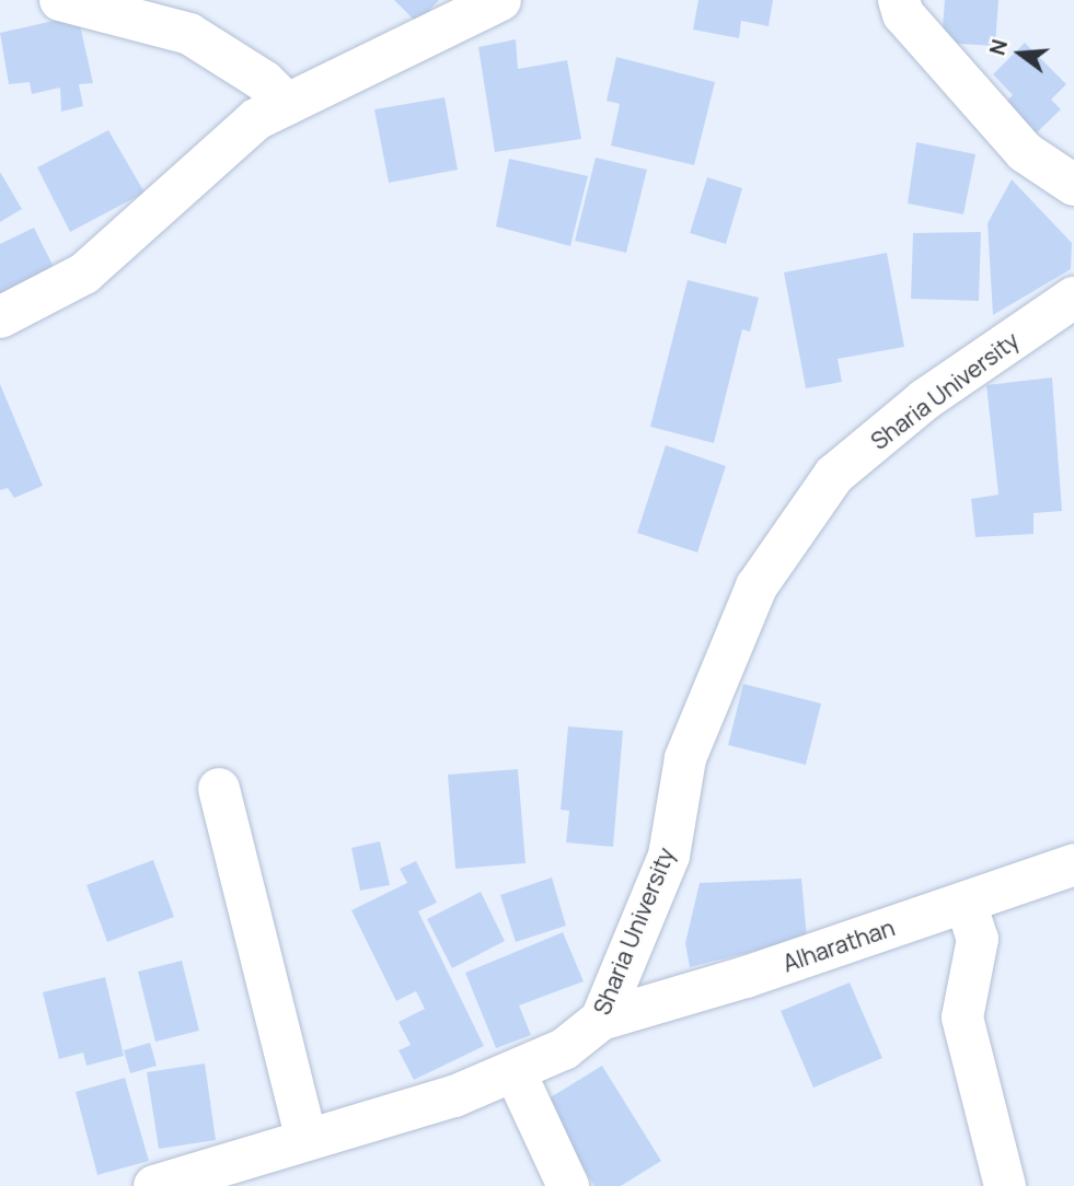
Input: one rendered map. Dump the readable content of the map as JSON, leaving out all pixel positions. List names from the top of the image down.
{
  "streets": {
    "street": ["Sharia University", "Alharathan"]
  },
  "crossings": [
    ["Sharia University", "Alharathan"]
  ],
  "north": "left"
}
